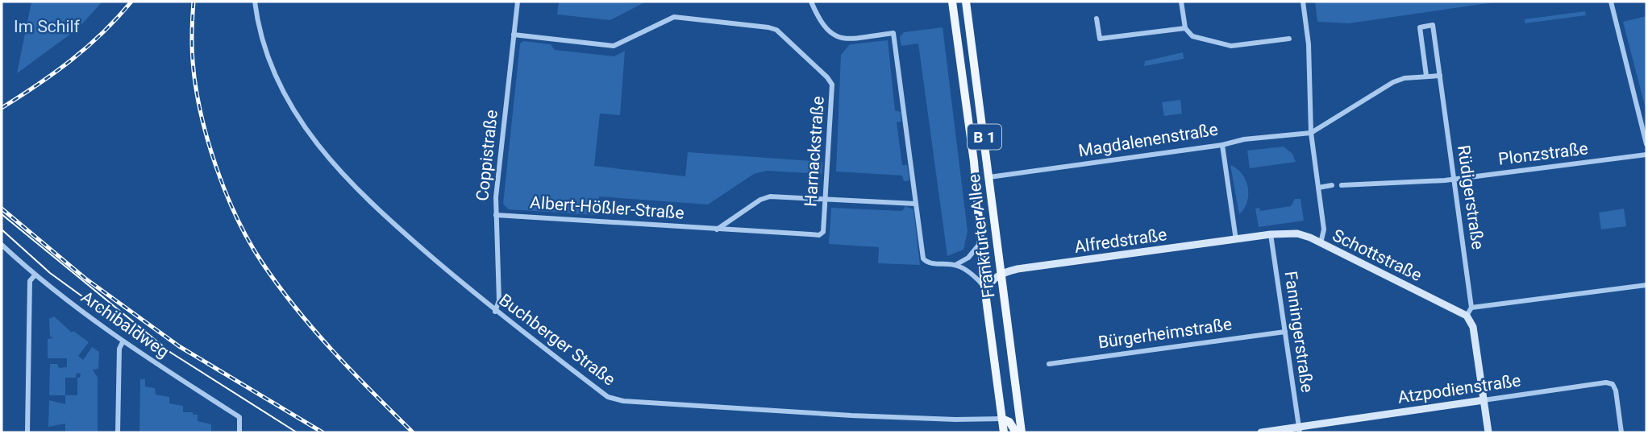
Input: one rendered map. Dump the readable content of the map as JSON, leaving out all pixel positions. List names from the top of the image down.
{
  "streets": {
    "main road": ["B 1", "Frankfurter Allee"],
    "street": [
      "Magdalenenstraße",
      "Harnackstraße",
      "Plonzstraße",
      "Coppistraße",
      "Rüdigerstraße",
      "Albert-Hößler-Straße",
      "Alfredstraße",
      "Schottstraße",
      "Archibaldweg",
      "Fanningerstraße",
      "Bürgerheimstraße",
      "Buchberger Straße",
      "Atzpodienstraße"
    ]
  },
  "crossings": [
    ["Magdalenenstraße", "Frankfurter Allee"],
    ["Harnackstraße", "Coppistraße"],
    ["Harnackstraße", "Albert-Hößler-Straße"],
    ["Plonzstraße", "Rüdigerstraße"],
    ["Coppistraße", "Albert-Hößler-Straße"],
    ["Coppistraße", "Buchberger Straße"],
    ["Frankfurter Allee", "Alfredstraße"],
    ["Frankfurter Allee", "Buchberger Straße"],
    ["Alfredstraße", "Schottstraße"],
    ["Alfredstraße", "Fanningerstraße"],
    ["Schottstraße", "Fanningerstraße"],
    ["Fanningerstraße", "Bürgerheimstraße"],
    ["Fanningerstraße", "Atzpodienstraße"]
  ],
  "parks": ["Im Schilf"]
}
